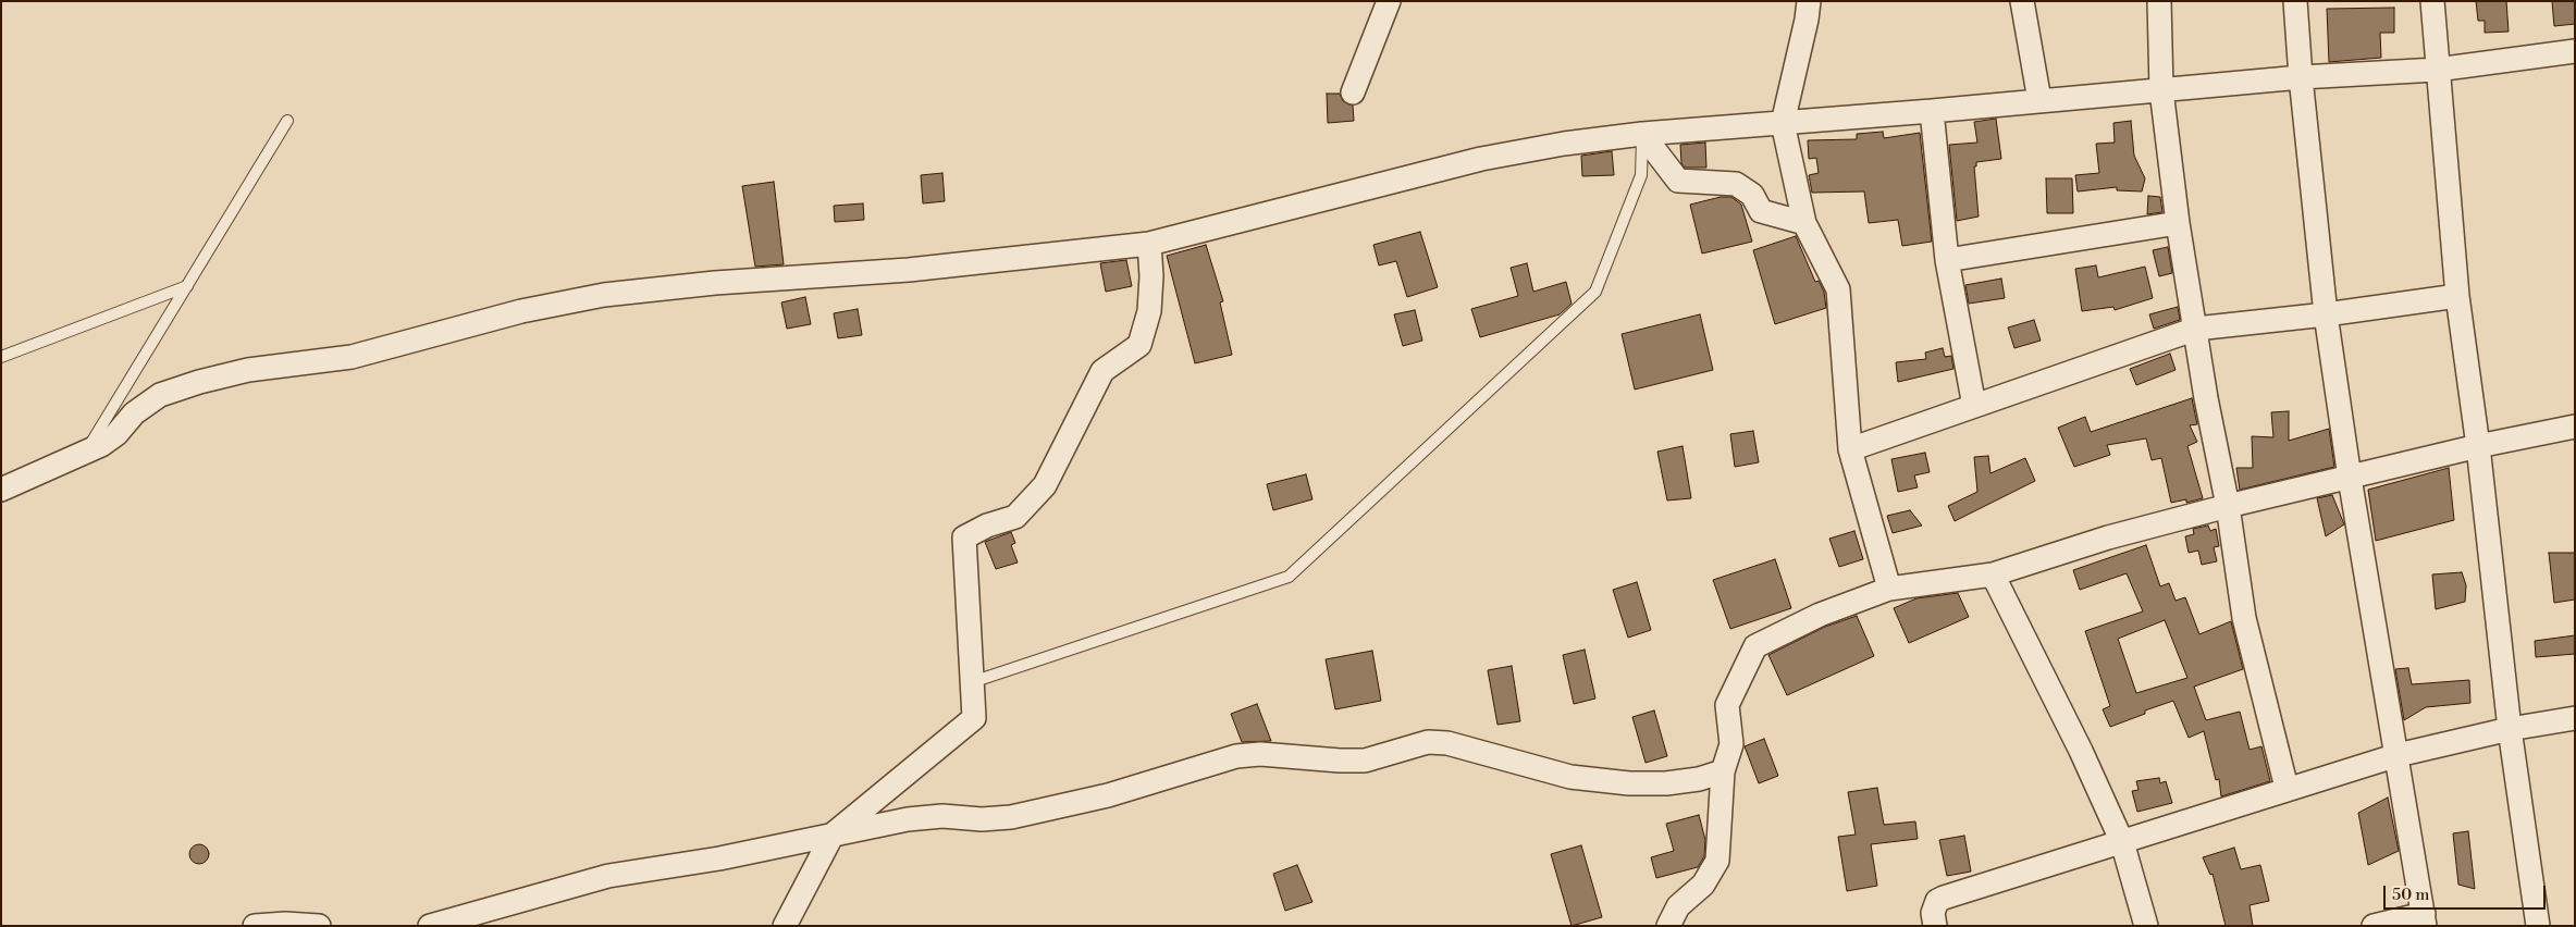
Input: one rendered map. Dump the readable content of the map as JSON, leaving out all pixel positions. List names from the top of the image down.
{
  "scale_bar": "50 m"
}
